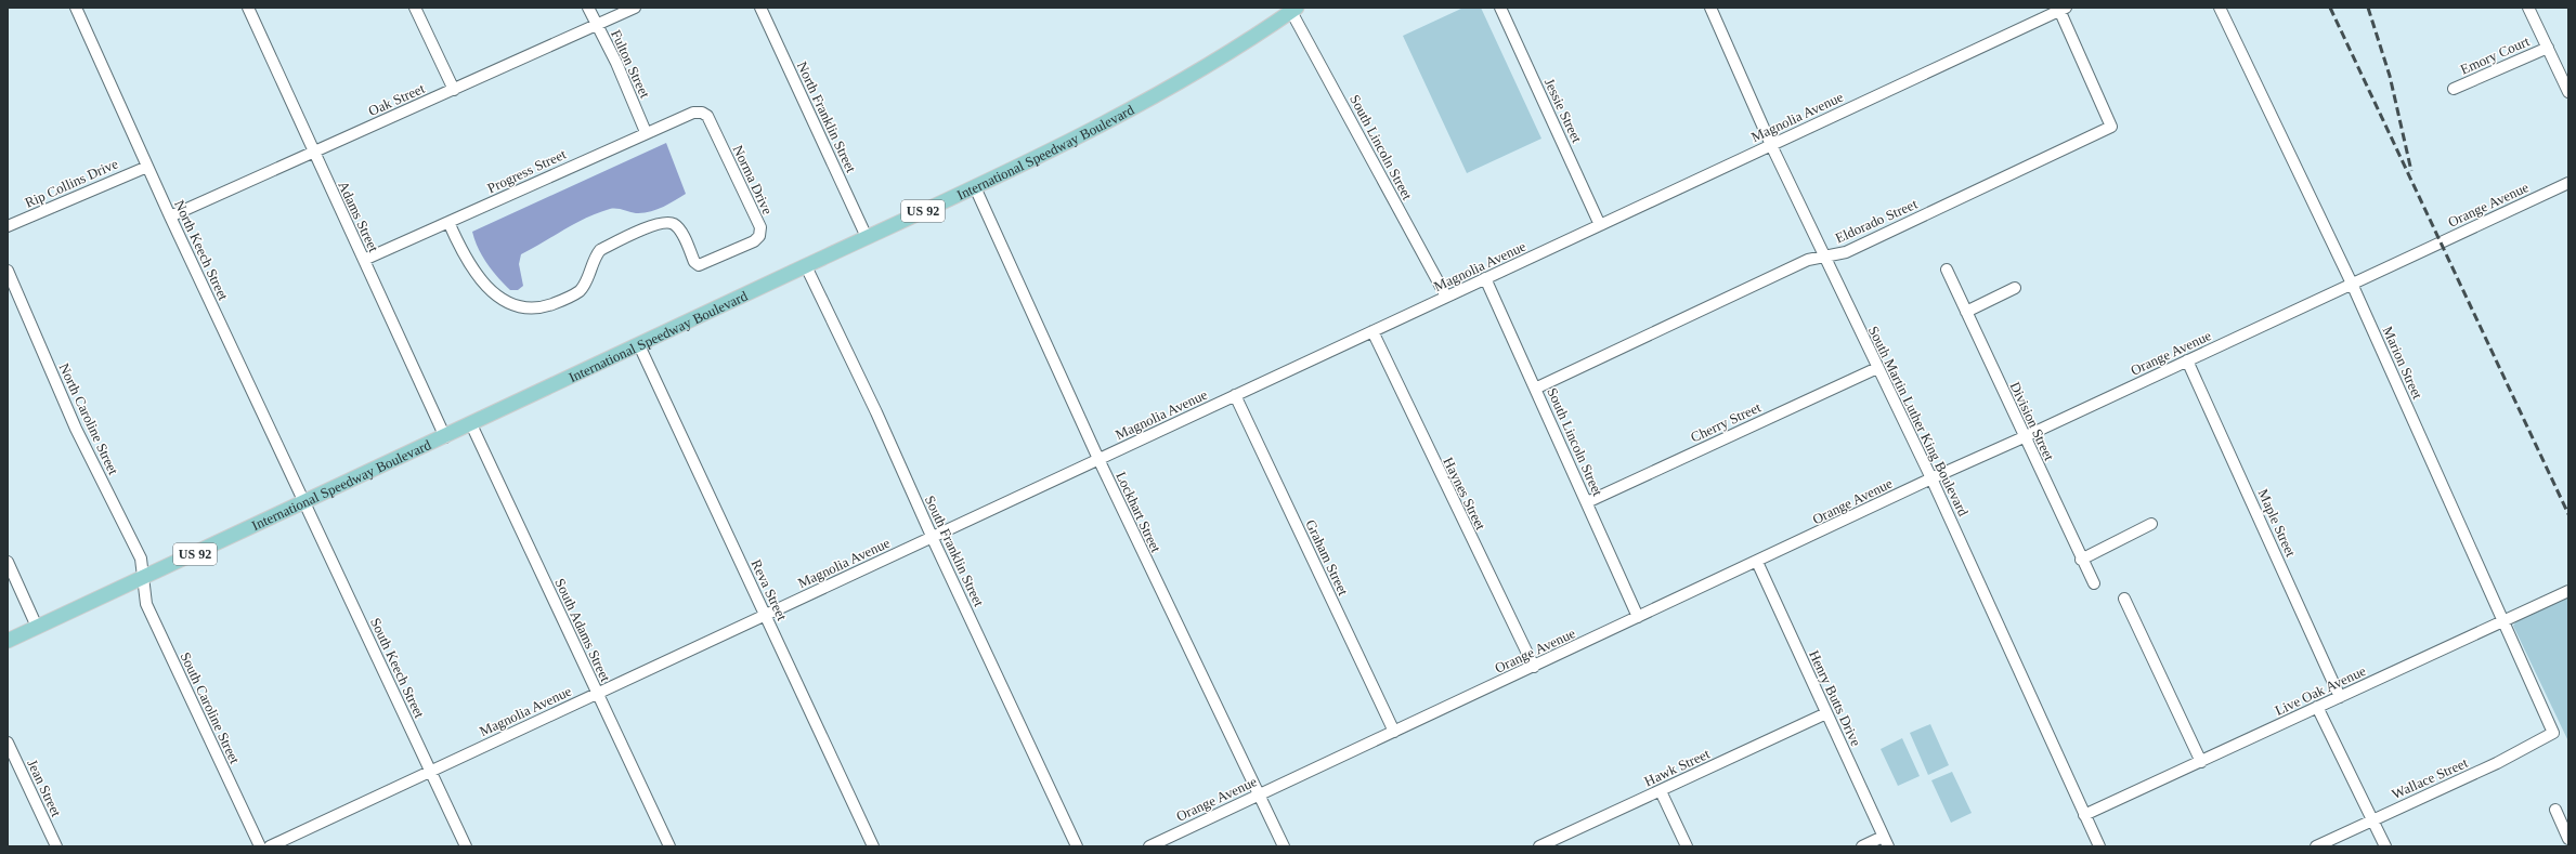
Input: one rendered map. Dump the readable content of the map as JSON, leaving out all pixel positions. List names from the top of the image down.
{
  "streets": {
    "main road": ["International Speedway Boulevard", "US 92"],
    "street": [
      "Emory Court",
      "Fulton Street",
      "Oak Street",
      "Jessie Street",
      "North Franklin Street",
      "Magnolia Avenue",
      "South Lincoln Street",
      "Progress Street",
      "Norma Drive",
      "Rip Collins Drive",
      "Orange Avenue",
      "Adams Street",
      "Eldorado Street",
      "North Keech Street",
      "Marion Street",
      "North Caroline Street",
      "South Martin Luther King Boulevard",
      "Division Street",
      "Cherry Street",
      "Haynes Street",
      "Lockhart Street",
      "Maple Street",
      "South Franklin Street",
      "Graham Street",
      "Reva Street",
      "South Adams Street",
      "South Keech Street",
      "Live Oak Avenue",
      "Henry Butts Drive",
      "South Caroline Street",
      "Hawk Street",
      "Wallace Street",
      "Jean Street"
    ]
  },
  "crossings": [
    ["Fulton Street", "Oak Street"],
    ["Fulton Street", "Progress Street"],
    ["Oak Street", "Adams Street"],
    ["Oak Street", "North Keech Street"],
    ["Jessie Street", "Magnolia Avenue"],
    ["North Franklin Street", "International Speedway Boulevard"],
    ["Magnolia Avenue", "South Lincoln Street"],
    ["Magnolia Avenue", "Eldorado Street"],
    ["Magnolia Avenue", "South Martin Luther King Boulevard"],
    ["Magnolia Avenue", "Haynes Street"],
    ["Magnolia Avenue", "Lockhart Street"],
    ["Magnolia Avenue", "South Franklin Street"],
    ["Magnolia Avenue", "Graham Street"],
    ["Magnolia Avenue", "Reva Street"],
    ["Magnolia Avenue", "South Adams Street"],
    ["Magnolia Avenue", "South Keech Street"],
    ["South Lincoln Street", "International Speedway Boulevard"],
    ["South Lincoln Street", "Orange Avenue"],
    ["South Lincoln Street", "Eldorado Street"],
    ["South Lincoln Street", "Cherry Street"],
    ["International Speedway Boulevard", "Adams Street"],
    ["International Speedway Boulevard", "North Keech Street"],
    ["International Speedway Boulevard", "North Caroline Street"],
    ["International Speedway Boulevard", "Lockhart Street"],
    ["International Speedway Boulevard", "South Franklin Street"],
    ["International Speedway Boulevard", "Reva Street"],
    ["International Speedway Boulevard", "South Adams Street"],
    ["International Speedway Boulevard", "South Keech Street"],
    ["International Speedway Boulevard", "South Caroline Street"],
    ["Progress Street", "Norma Drive"],
    ["Progress Street", "Adams Street"],
    ["Rip Collins Drive", "North Keech Street"],
    ["Orange Avenue", "Marion Street"],
    ["Orange Avenue", "South Martin Luther King Boulevard"],
    ["Orange Avenue", "Division Street"],
    ["Orange Avenue", "Haynes Street"],
    ["Orange Avenue", "Lockhart Street"],
    ["Orange Avenue", "Maple Street"],
    ["Orange Avenue", "Graham Street"],
    ["Orange Avenue", "Henry Butts Drive"],
    ["Eldorado Street", "South Martin Luther King Boulevard"],
    ["North Keech Street", "South Keech Street"],
    ["Marion Street", "Live Oak Avenue"],
    ["Marion Street", "Wallace Street"],
    ["North Caroline Street", "South Caroline Street"],
    ["South Martin Luther King Boulevard", "Cherry Street"],
    ["South Martin Luther King Boulevard", "Live Oak Avenue"],
    ["Maple Street", "Live Oak Avenue"],
    ["Henry Butts Drive", "Hawk Street"]
  ]
}
